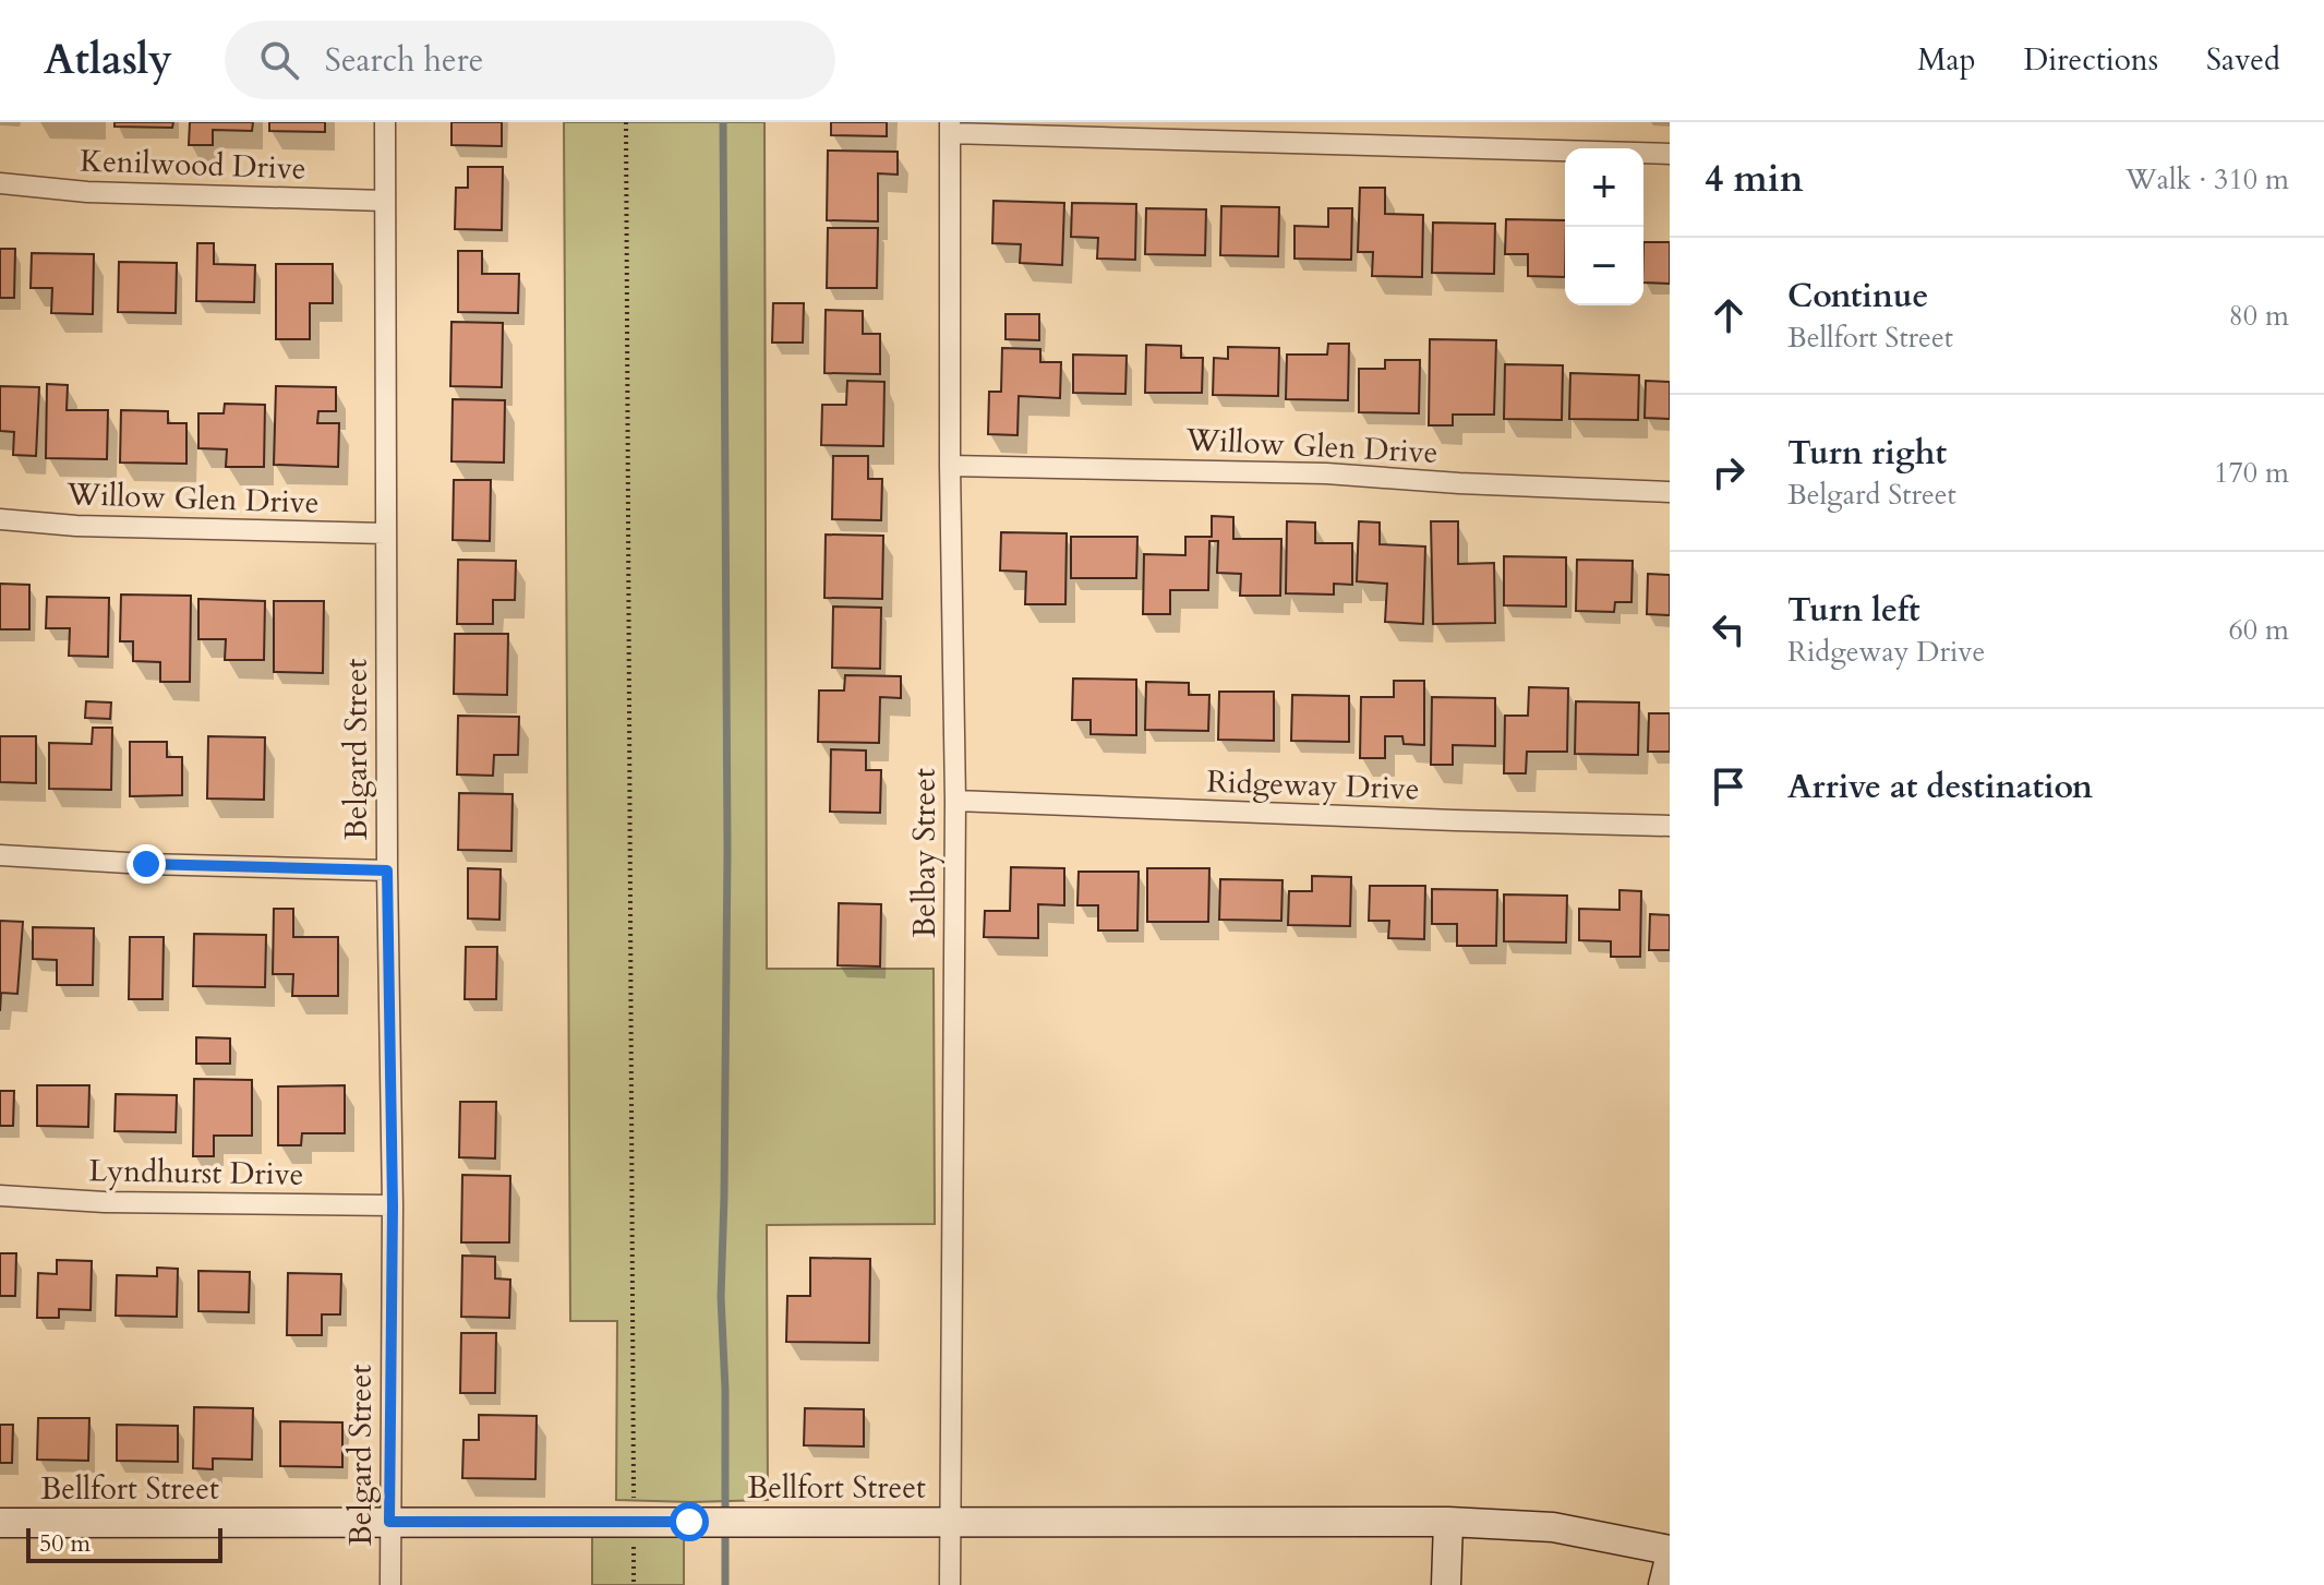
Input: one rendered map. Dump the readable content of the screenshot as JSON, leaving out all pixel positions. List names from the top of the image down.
{
  "streets": {
    "main road": ["Bellfort Street"],
    "street": [
      "Kenilwood Drive",
      "Willow Glen Drive",
      "Belgard Street",
      "Ridgeway Drive",
      "Belbay Street",
      "Lyndhurst Drive"
    ]
  },
  "crossings": [
    ["Kenilwood Drive", "Belgard Street"],
    ["Willow Glen Drive", "Belgard Street"],
    ["Willow Glen Drive", "Belbay Street"],
    ["Belgard Street", "Lyndhurst Drive"],
    ["Belgard Street", "Bellfort Street"],
    ["Ridgeway Drive", "Belbay Street"],
    ["Belbay Street", "Bellfort Street"]
  ],
  "scale_bar": "50 m",
  "page": {
    "header": "Atlasly",
    "search": "Search here",
    "nav": ["Map", "Directions", "Saved"],
    "heading": ["4 min", "Walk · 310 m"],
    "map_buttons": ["+", "−"],
    "list": [
      ["Continue", "Bellfort Street", "80 m"],
      ["Turn right", "Belgard Street", "170 m"],
      ["Turn left", "Ridgeway Drive", "60 m"],
      "Arrive at destination"
    ],
    "scale": "50 m"
  }
}
